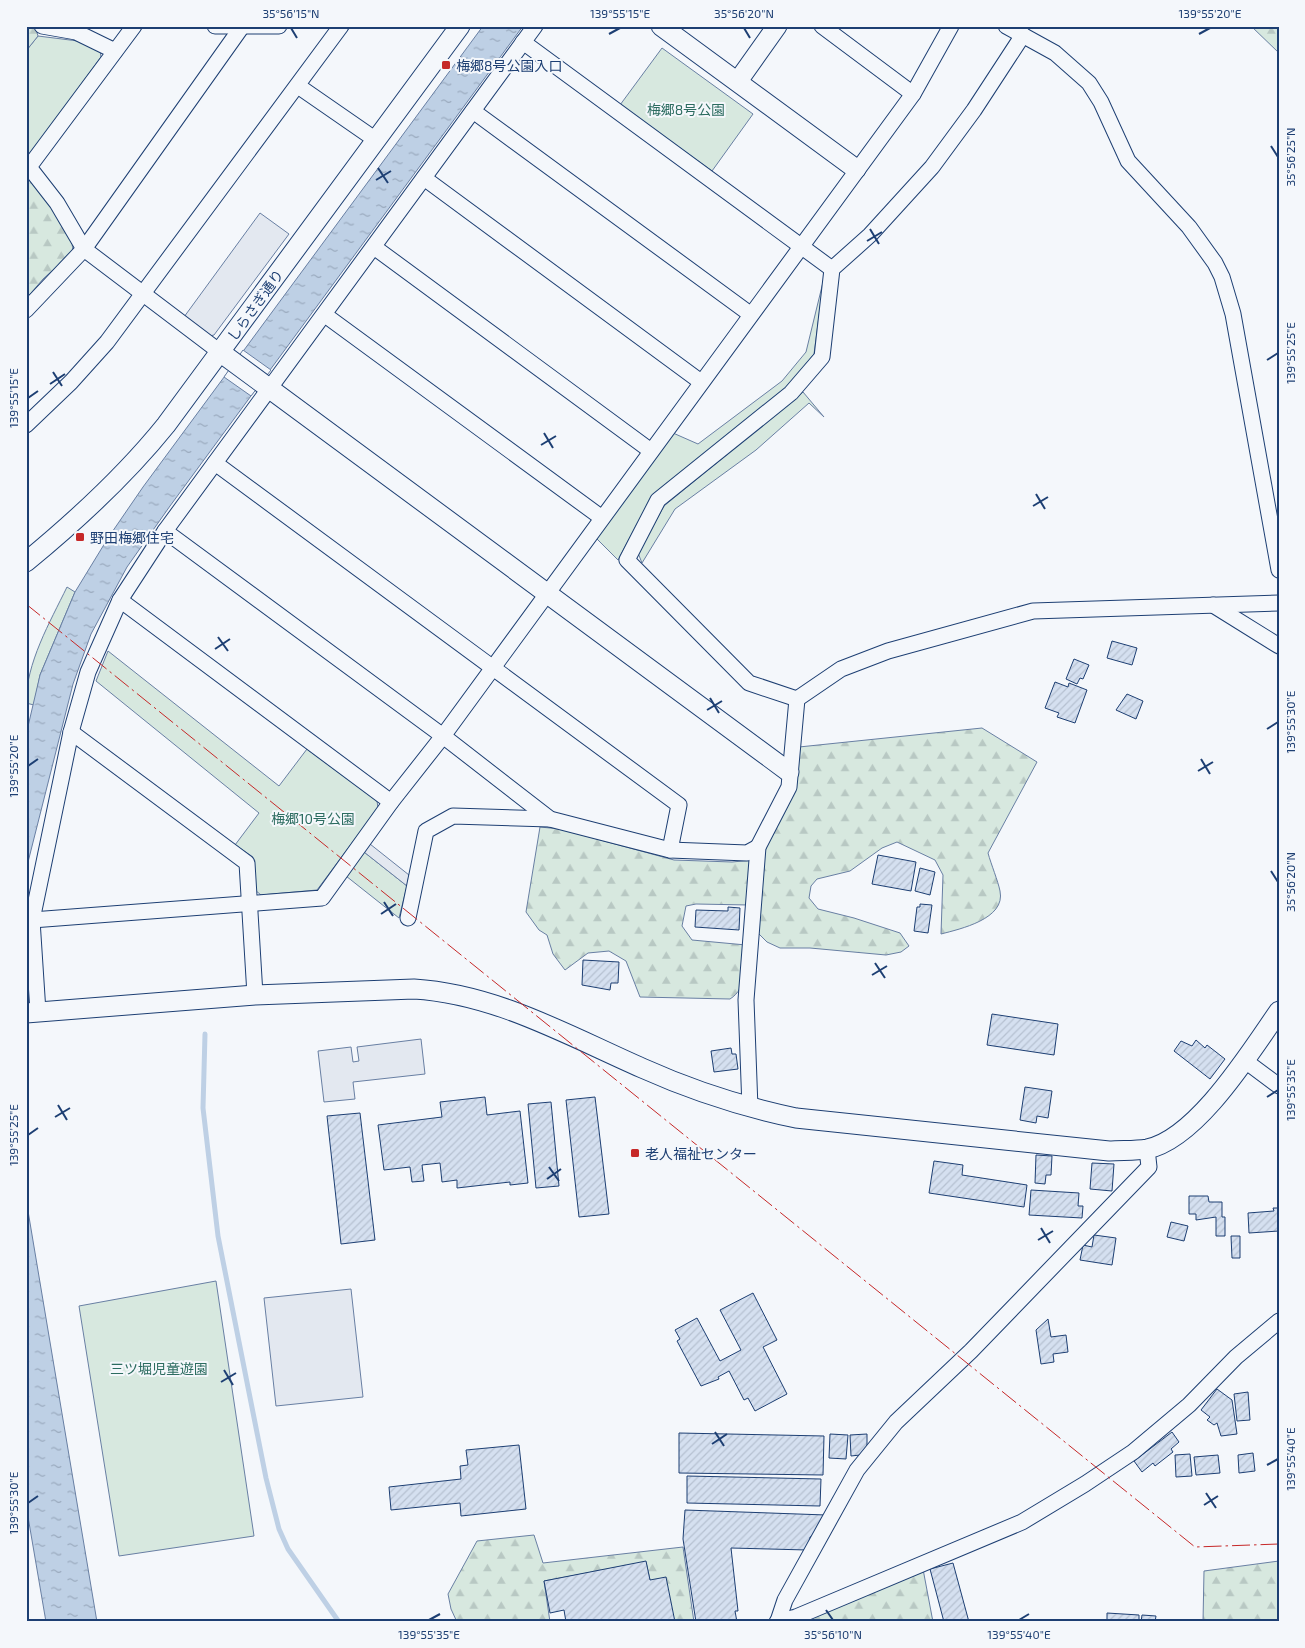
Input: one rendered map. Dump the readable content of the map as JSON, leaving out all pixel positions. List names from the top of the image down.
{
  "streets": {
    "street": ["しらさぎ通り"]
  },
  "parks": ["梅郷8号公園", "梅郷10号公園", "三ツ堀児童遊園"],
  "places": {
    "transit": ["梅郷8号公園入口", "野田梅郷住宅", "老人福祉センター"]
  },
  "coordinates": [
    "35°56'15\"N",
    "139°55'15\"E",
    "35°56'20\"N",
    "139°55'20\"E",
    "35°56'25\"N",
    "139°55'25\"E",
    "139°55'30\"E",
    "139°55'35\"E",
    "139°55'40\"E",
    "35°56'10\"N"
  ]
}
